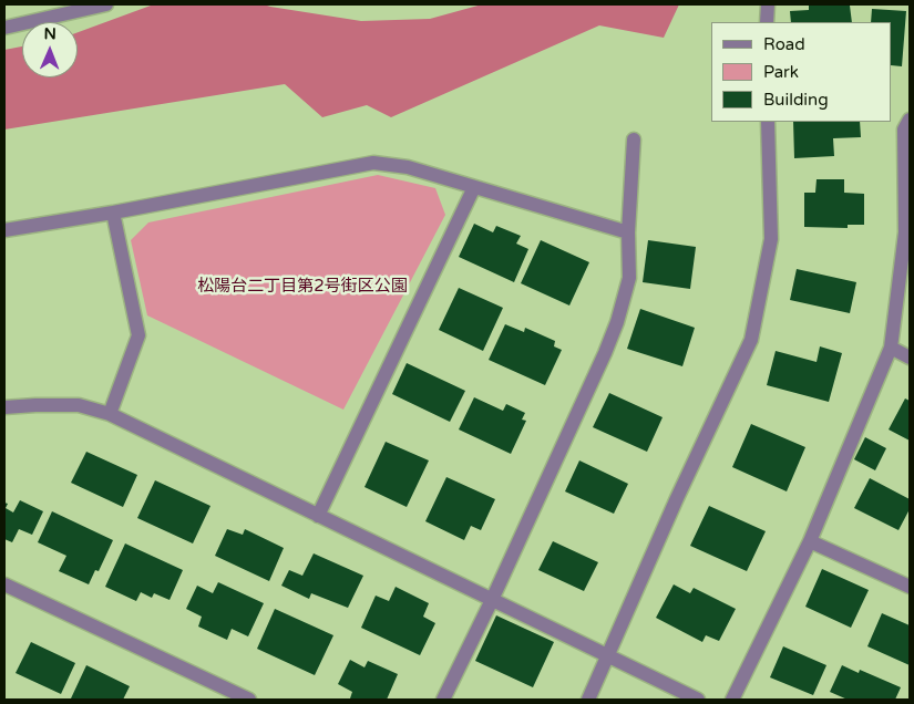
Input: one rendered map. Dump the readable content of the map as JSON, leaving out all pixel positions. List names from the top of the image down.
{
  "parks": ["松陽台二丁目第2号街区公園"],
  "legend": ["Road", "Park", "Building"],
  "north": "top"
}
